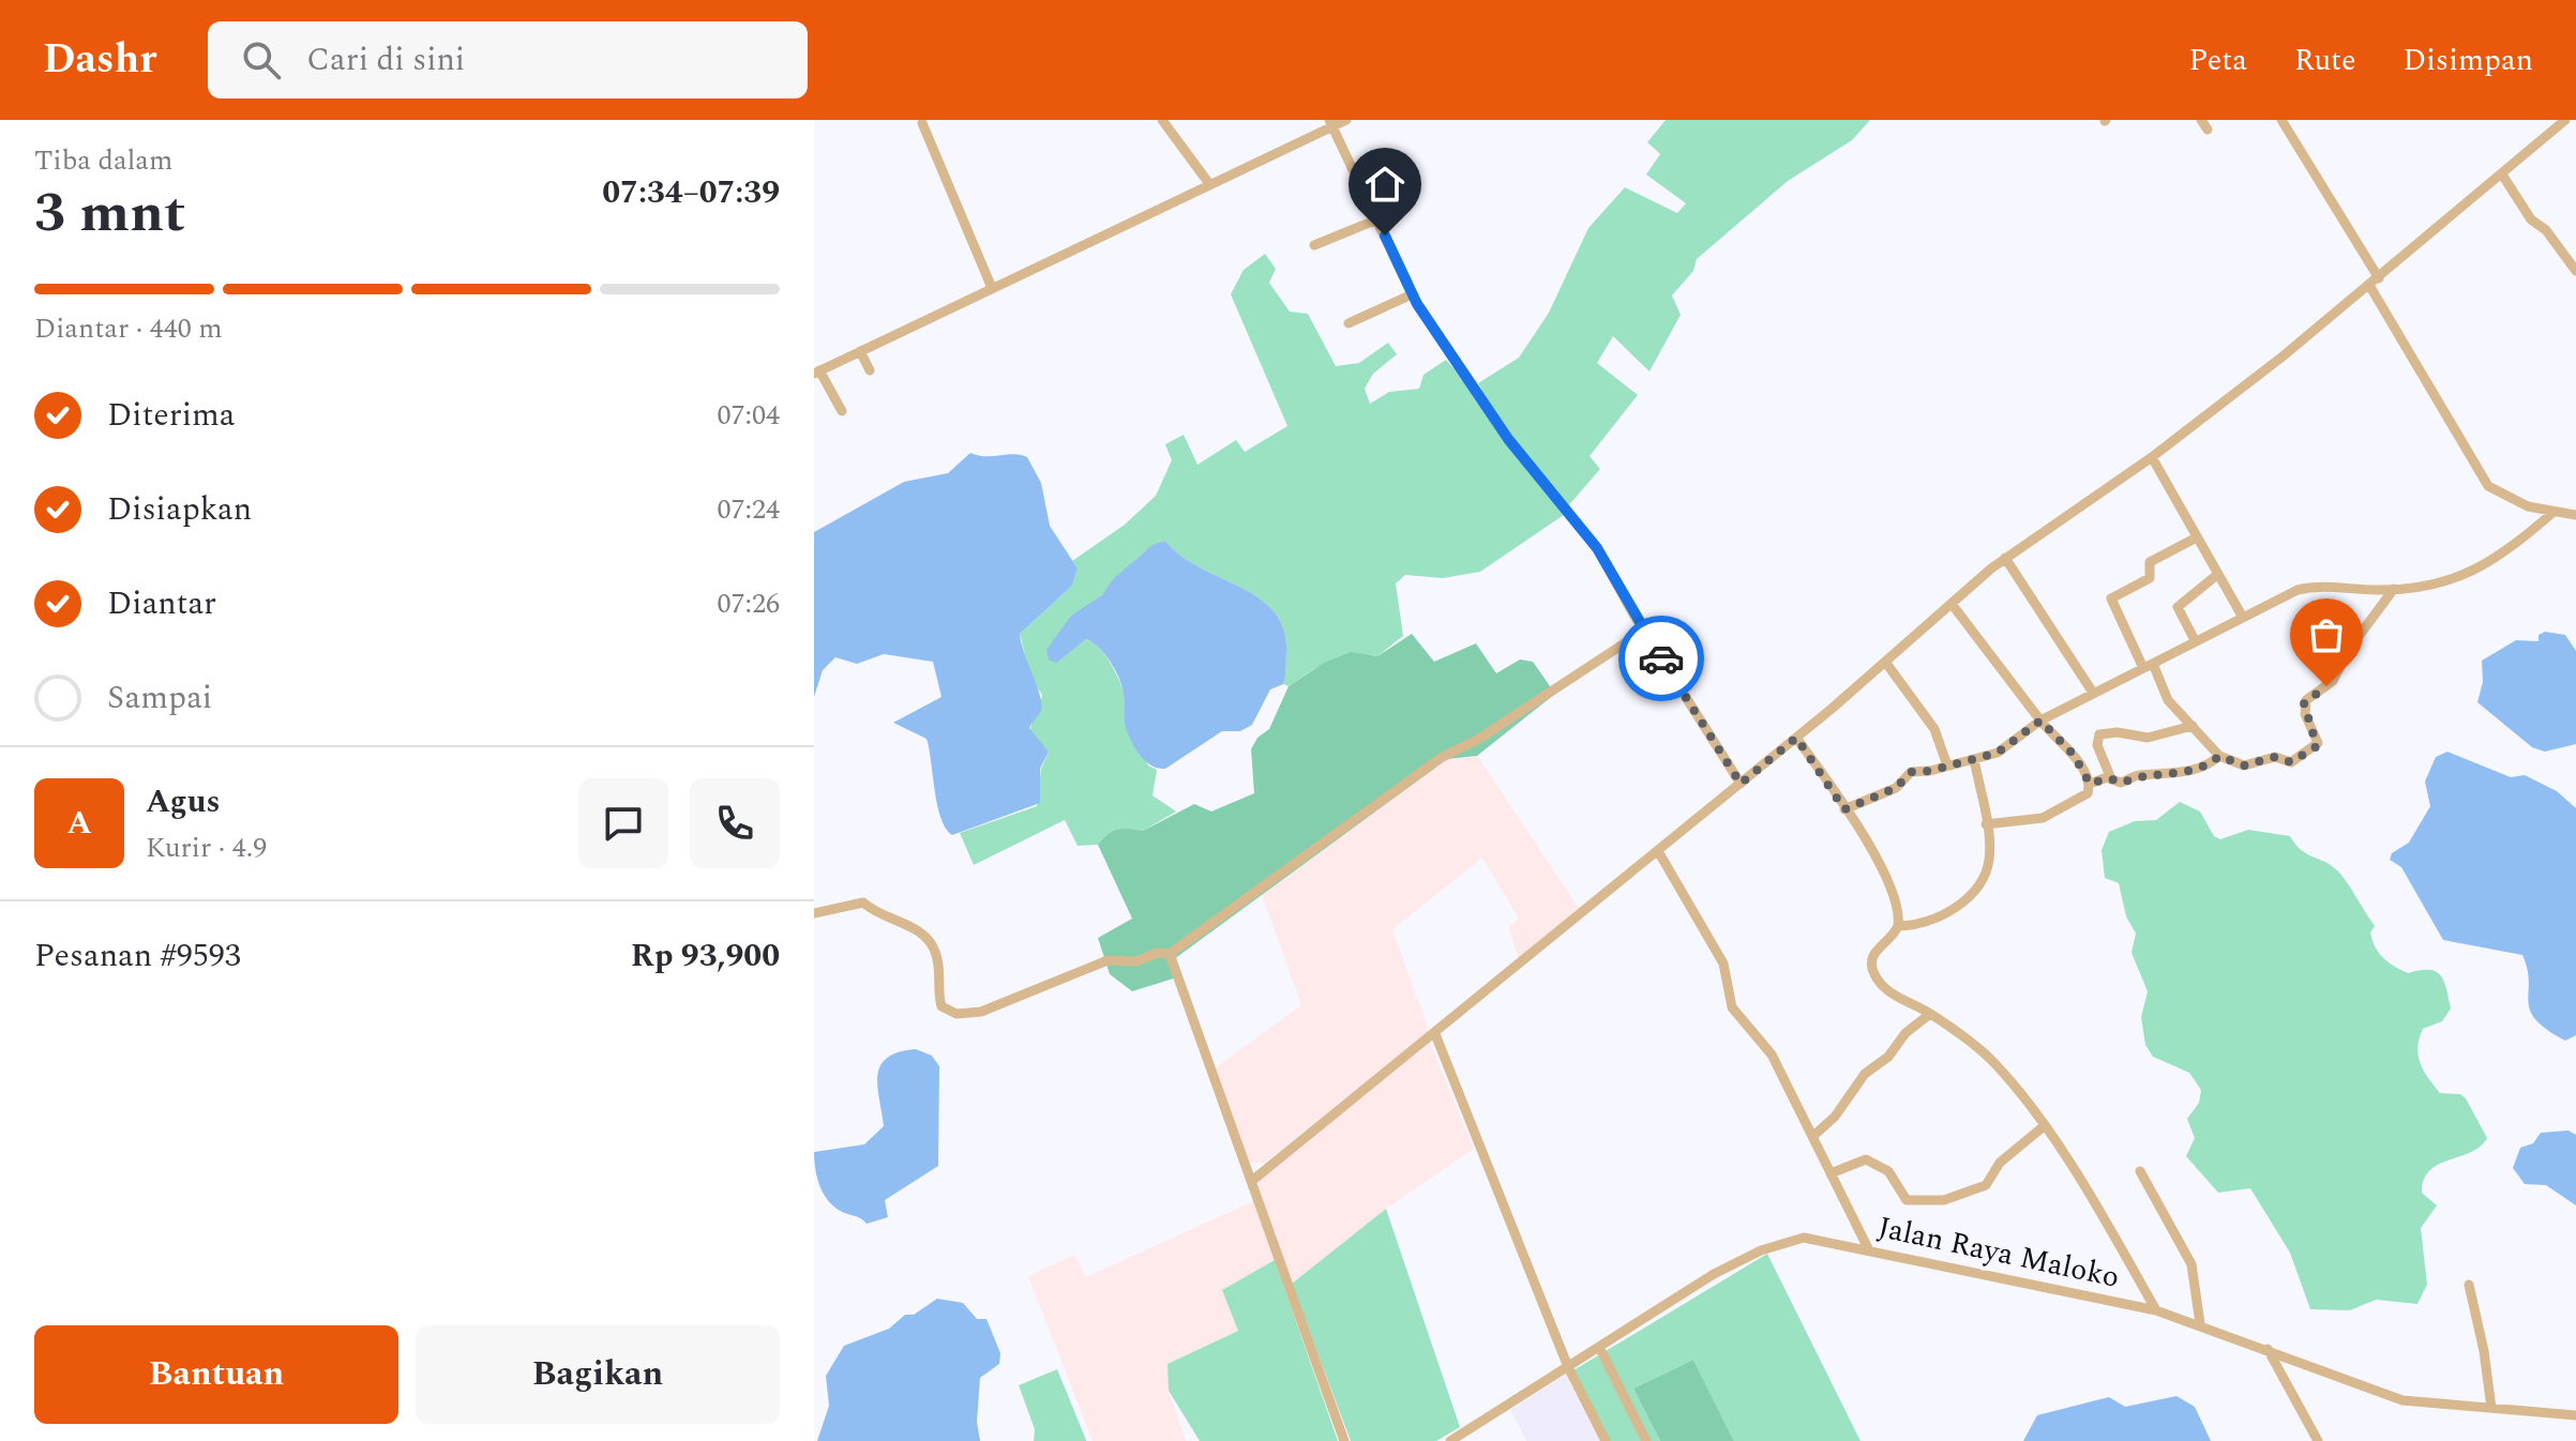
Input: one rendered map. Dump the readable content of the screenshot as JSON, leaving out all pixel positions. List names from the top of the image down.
{
  "streets": {
    "street": ["Jalan Raya Maloko"]
  },
  "page": {
    "header": "Dashr",
    "search": "Cari di sini",
    "nav": ["Peta", "Rute", "Disimpan"],
    "heading": ["3 mnt", "Tiba dalam", "07:34–07:39"],
    "panel": [
      "Agus",
      "Kurir · 4.9",
      "Pesanan #9593",
      "Rp 93,900"
    ],
    "bar": "Diantar · 440 m",
    "list": [
      ["Diterima", "07:04"],
      ["Disiapkan", "07:24"],
      ["Diantar", "07:26"],
      "Sampai"
    ],
    "round": "A",
    "buttons": ["Bantuan", "Bagikan"]
  }
}
